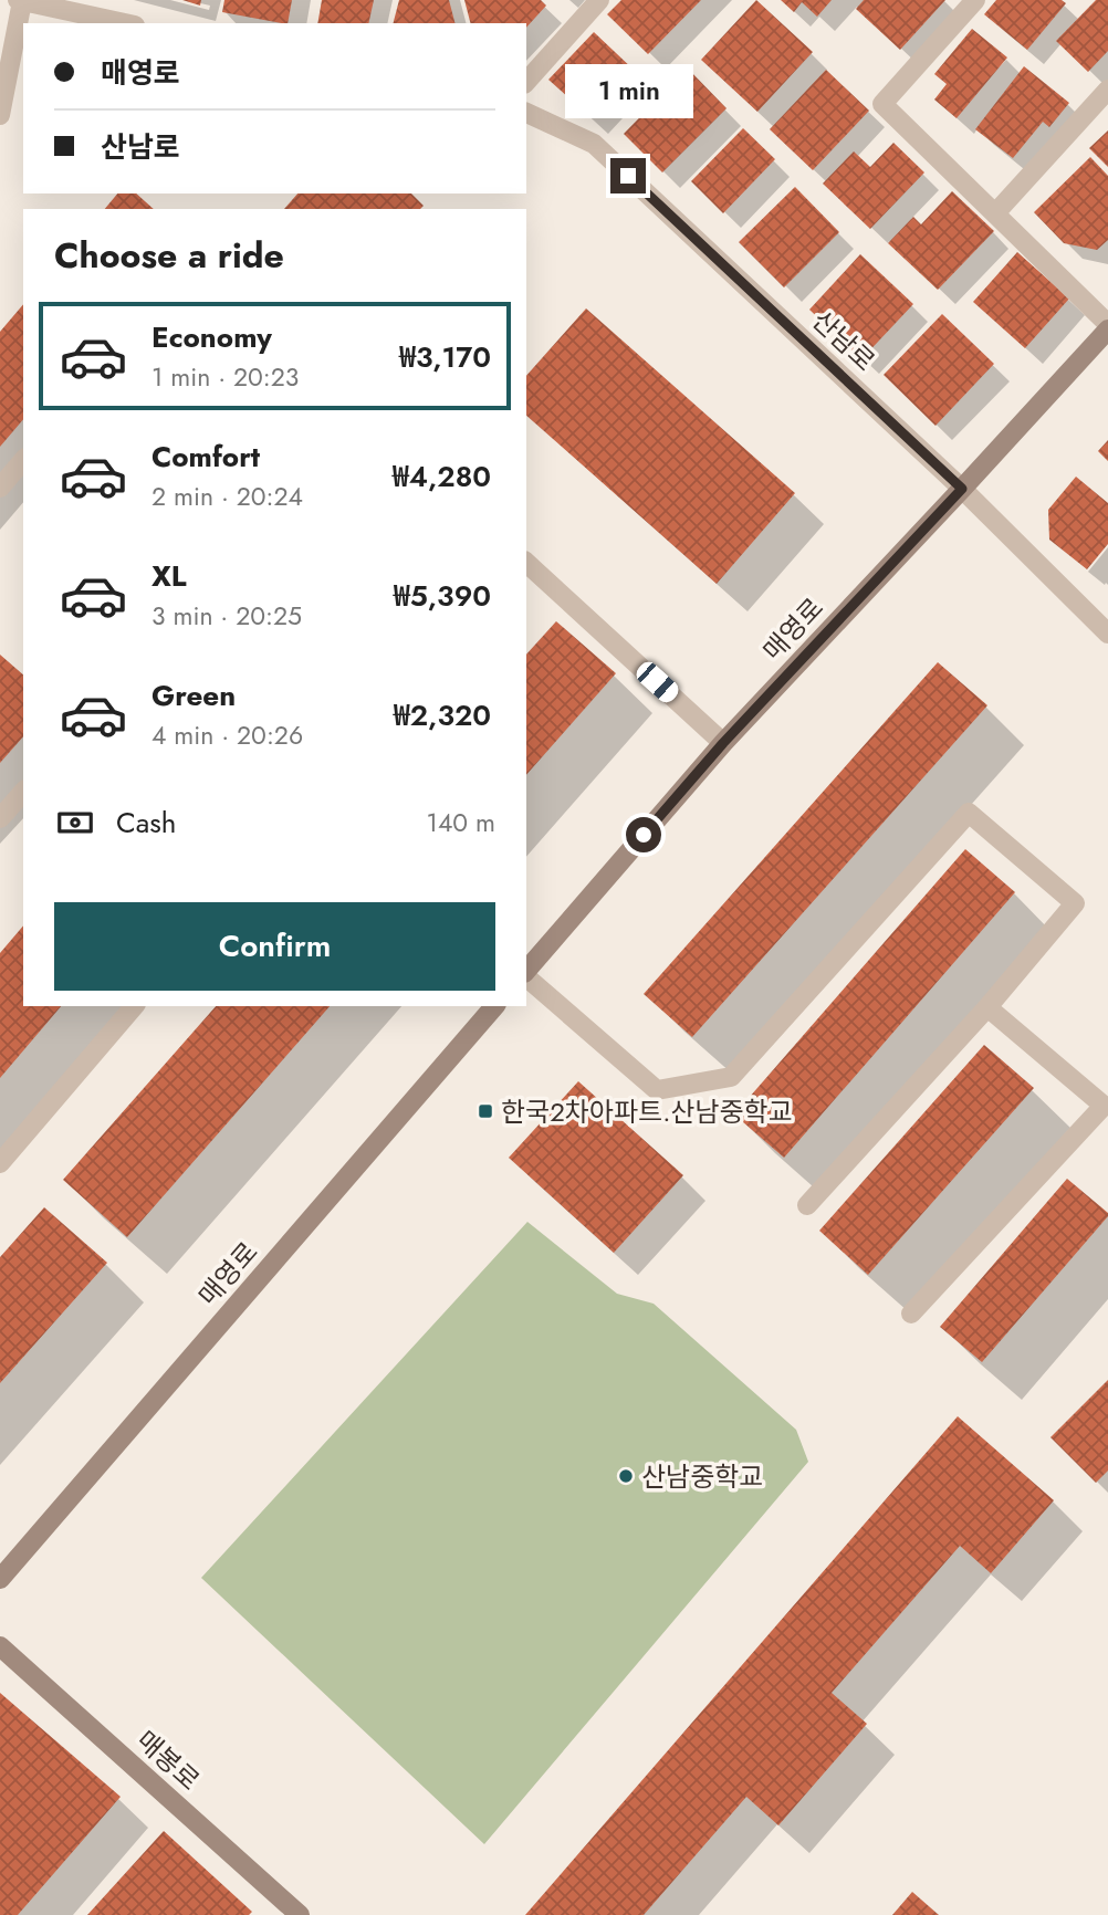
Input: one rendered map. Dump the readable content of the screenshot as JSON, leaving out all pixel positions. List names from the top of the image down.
{
  "streets": {
    "street": ["산남로", "매영로", "매봉로"]
  },
  "crossings": [
    ["산남로", "매영로"]
  ],
  "places": {
    "transit": ["한국2차아파트.산남중학교"],
    "other": ["산남중학교"]
  },
  "page": {
    "banner": ["매영로", "산남로"],
    "bubble": "1 min",
    "heading": "Choose a ride",
    "list": [
      {
        "name": "Economy",
        "note": "1 min · 20:23",
        "value": "₩3,170"
      },
      {
        "name": "Comfort",
        "note": "2 min · 20:24",
        "value": "₩4,280"
      },
      {
        "name": "XL",
        "note": "3 min · 20:25",
        "value": "₩5,390"
      },
      {
        "name": "Green",
        "note": "4 min · 20:26",
        "value": "₩2,320"
      }
    ],
    "pay": ["Cash", "140 m"],
    "buttons": "Confirm"
  }
}
